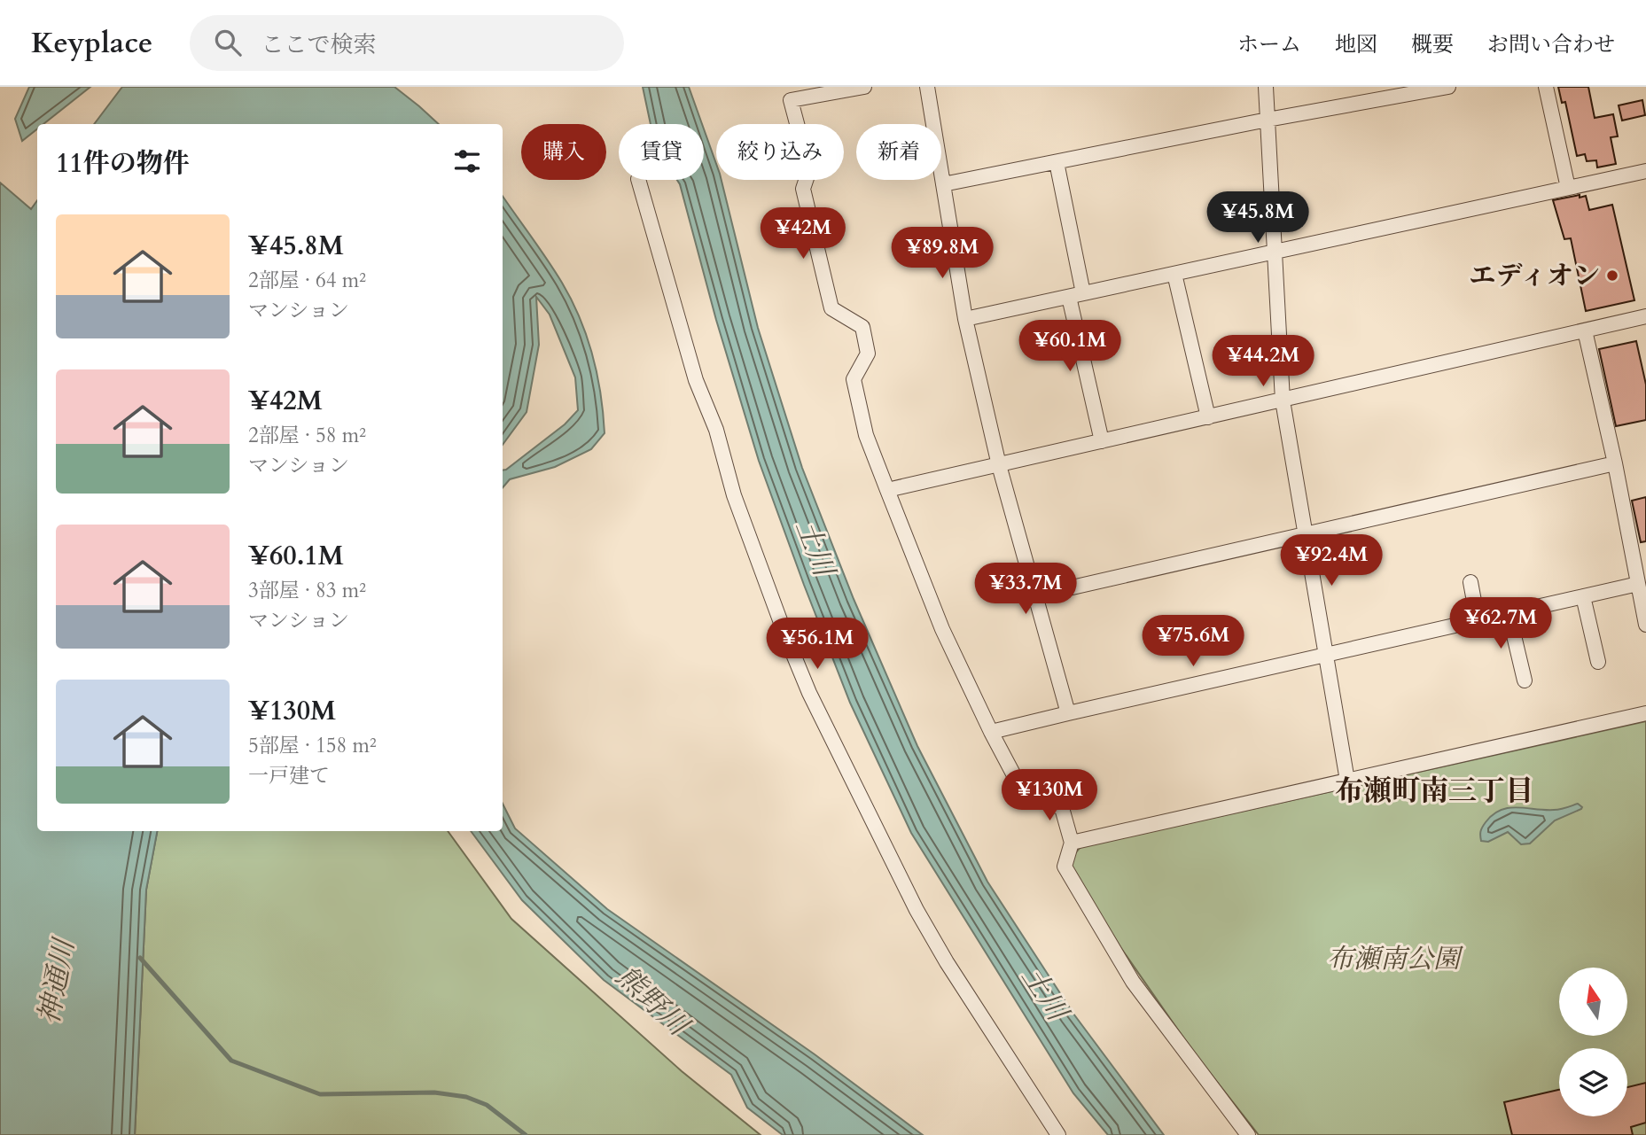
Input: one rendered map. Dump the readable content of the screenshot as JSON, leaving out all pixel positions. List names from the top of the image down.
{
  "districts": ["布瀬町南三丁目"],
  "water": ["土川", "神通川", "熊野川"],
  "parks": ["布瀬南公園"],
  "places": ["エディオン"],
  "north": "top",
  "page": {
    "header": "Keyplace",
    "search": "ここで検索",
    "nav": [
      "ホーム",
      "地図",
      "概要",
      "お問い合わせ"
    ],
    "chip": [
      "購入",
      "賃貸",
      "絞り込み",
      "新着"
    ],
    "heading": "11件の物件",
    "price": [
      "¥45.8M",
      "¥42M",
      "¥89.8M",
      "¥60.1M",
      "¥44.2M",
      "¥92.4M",
      "¥33.7M",
      "¥62.7M",
      "¥75.6M",
      "¥56.1M",
      "¥130M"
    ],
    "list": [
      {
        "name": "¥45.8M",
        "note": "2部屋 · 64 m² · マンション"
      },
      {
        "name": "¥42M",
        "note": "2部屋 · 58 m² · マンション"
      },
      {
        "name": "¥60.1M",
        "note": "3部屋 · 83 m² · マンション"
      },
      {
        "name": "¥130M",
        "note": "5部屋 · 158 m² · 一戸建て"
      }
    ]
  }
}
